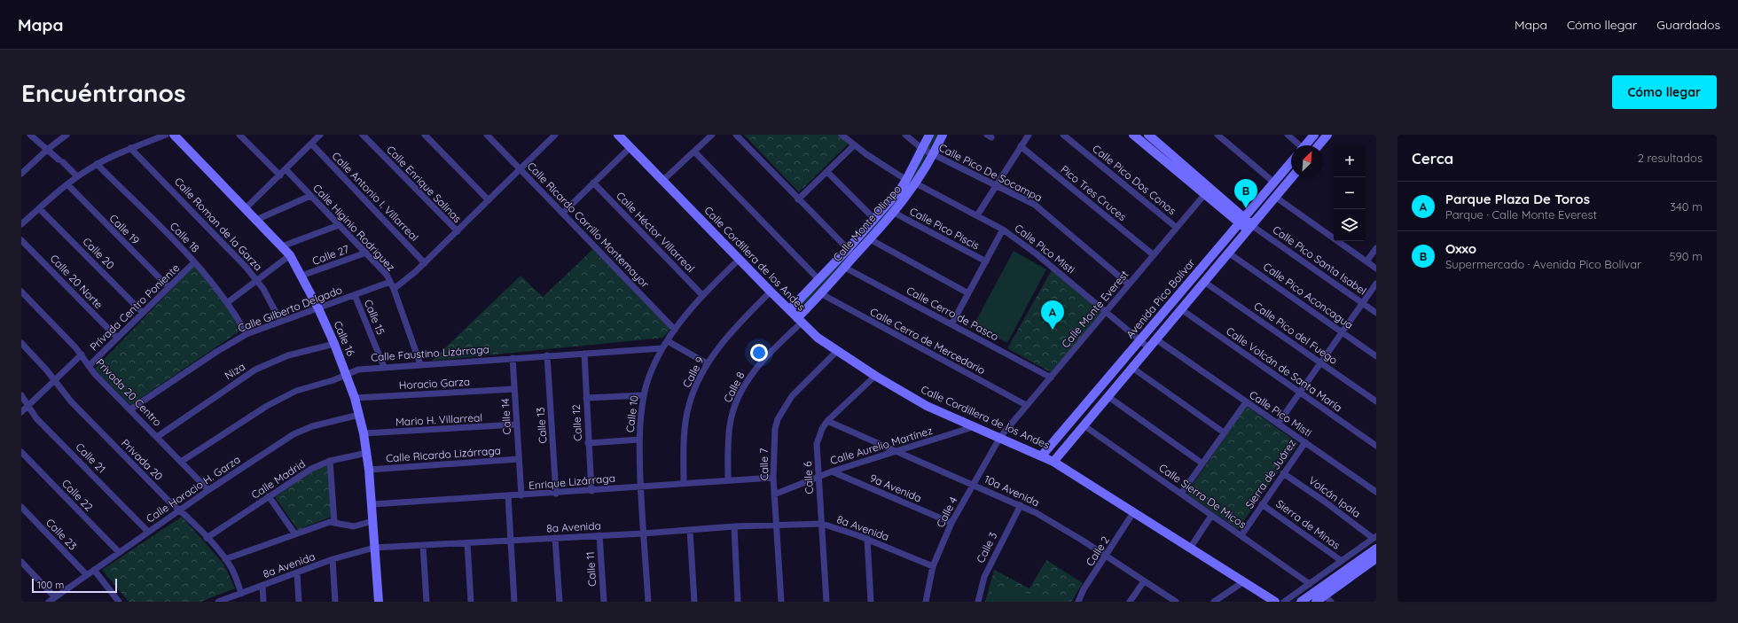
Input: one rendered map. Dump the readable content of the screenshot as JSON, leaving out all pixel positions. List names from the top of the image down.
{
  "streets": {
    "street": [
      "Calle Pico De Socampa",
      "Calle Pico Dos Conos",
      "Calle Enrique Salinas",
      "Pico Tres Cruces",
      "Calle Antonio I. Villarreal",
      "Calle Monte Olimpo",
      "Calle Roman de la Garza",
      "Calle Ricardo Carrillo Montemayor",
      "Calle Higinio Rodriguez",
      "Calle Pico Piscis",
      "Calle 19",
      "Calle Héctor Villarreal",
      "Calle 18",
      "Calle Pico Misti",
      "Calle 20",
      "Calle 27",
      "Calle Cordillera de los Andes",
      "Calle Pico Santa Isabel",
      "Calle 20 Norte",
      "Calle Pico Aconcagua",
      "Avenida Pico Bolívar",
      "Privada Centro Poniente",
      "Calle Gilberto Delgado",
      "Calle Monte Everest",
      "Calle Cerro de Pasco",
      "Calle 15",
      "Calle Pico del Fuego",
      "Calle 16",
      "Calle Cerro de Mercedario",
      "Calle Faustino Lizárraga",
      "Calle Volcán de Santa María",
      "Niza",
      "Calle 9",
      "Horacio Garza",
      "Calle 8",
      "Privada 20 Centro",
      "Calle 10",
      "Calle 14",
      "Mario H. Villarreal",
      "Calle 12",
      "Calle 13",
      "Calle Aurelio Martínez",
      "Calle Ricardo Lizárraga",
      "Calle 21",
      "Privada 20",
      "Calle 7",
      "Sierra de Juárez",
      "Calle 6",
      "Calle Madrid",
      "Enrique Lizárraga",
      "9a Avenida",
      "Calle Horacio H. Garza",
      "10a Avenida",
      "Calle 22",
      "Calle Sierra De Micos",
      "Volcán Ipala",
      "Calle 4",
      "Sierra de Minas",
      "8a Avenida",
      "Calle 23",
      "Calle 3",
      "Calle 2",
      "Calle 11"
    ]
  },
  "crossings": [
    ["Calle Pico De Socampa", "Calle Monte Olimpo"],
    ["Calle Pico De Socampa", "Calle Monte Everest"],
    ["Calle Pico Dos Conos", "Calle Monte Everest"],
    ["Pico Tres Cruces", "Calle Monte Everest"],
    ["Calle Monte Olimpo", "Calle Pico Piscis"],
    ["Calle Monte Olimpo", "Calle Pico Misti"],
    ["Calle Monte Olimpo", "Calle Cordillera de los Andes"],
    ["Calle Monte Olimpo", "Calle Cerro de Pasco"],
    ["Calle Monte Olimpo", "Calle Cerro de Mercedario"],
    ["Calle Monte Olimpo", "Calle 8"],
    ["Calle Roman de la Garza", "Calle Gilberto Delgado"],
    ["Calle Ricardo Carrillo Montemayor", "Calle 10"],
    ["Calle Higinio Rodriguez", "Calle 27"],
    ["Calle Higinio Rodriguez", "Calle Gilberto Delgado"],
    ["Calle Higinio Rodriguez", "Calle Faustino Lizárraga"],
    ["Calle 19", "Privada Centro Poniente"],
    ["Calle Héctor Villarreal", "Calle 10"],
    ["Calle 18", "Privada Centro Poniente"],
    ["Calle 18", "Calle Gilberto Delgado"],
    ["Calle Pico Misti", "Avenida Pico Bolívar"],
    ["Calle Pico Misti", "Calle Monte Everest"],
    ["Calle Pico Misti", "Sierra de Juárez"],
    ["Calle 20", "Privada Centro Poniente"],
    ["Calle 27", "Calle 16"],
    ["Calle Cordillera de los Andes", "Avenida Pico Bolívar"],
    ["Calle Cordillera de los Andes", "Calle Monte Everest"],
    ["Calle Cordillera de los Andes", "Calle 9"],
    ["Calle Cordillera de los Andes", "Calle 8"],
    ["Calle Cordillera de los Andes", "Calle 10"],
    ["Calle Cordillera de los Andes", "Calle Aurelio Martínez"],
    ["Calle Cordillera de los Andes", "Calle 7"],
    ["Calle Cordillera de los Andes", "Calle 6"],
    ["Calle Cordillera de los Andes", "Calle 4"],
    ["Calle Cordillera de los Andes", "Calle 2"],
    ["Calle Pico Santa Isabel", "Avenida Pico Bolívar"],
    ["Calle 20 Norte", "Privada Centro Poniente"],
    ["Calle Pico Aconcagua", "Avenida Pico Bolívar"],
    ["Avenida Pico Bolívar", "Calle Pico del Fuego"],
    ["Avenida Pico Bolívar", "Calle Volcán de Santa María"],
    ["Avenida Pico Bolívar", "Calle Sierra De Micos"],
    ["Privada Centro Poniente", "Privada 20 Centro"],
    ["Privada Centro Poniente", "Calle 21"],
    ["Privada Centro Poniente", "Privada 20"],
    ["Calle Gilberto Delgado", "Calle 15"],
    ["Calle Gilberto Delgado", "Calle 16"],
    ["Calle Gilberto Delgado", "Privada 20 Centro"],
    ["Calle Monte Everest", "Calle Cerro de Pasco"],
    ["Calle Monte Everest", "Calle Cerro de Mercedario"],
    ["Calle Monte Everest", "Calle 4"],
    ["Calle 15", "Calle Faustino Lizárraga"],
    ["Calle 16", "Calle Faustino Lizárraga"],
    ["Calle 16", "Niza"],
    ["Calle 16", "Horacio Garza"],
    ["Calle 16", "Mario H. Villarreal"],
    ["Calle 16", "Calle Ricardo Lizárraga"],
    ["Calle 16", "Calle Madrid"],
    ["Calle 16", "Enrique Lizárraga"],
    ["Calle 16", "Calle Horacio H. Garza"],
    ["Calle 16", "8a Avenida"],
    ["Calle Faustino Lizárraga", "Privada 20 Centro"],
    ["Calle Faustino Lizárraga", "Calle 10"],
    ["Calle Faustino Lizárraga", "Calle 14"],
    ["Calle Faustino Lizárraga", "Calle 12"],
    ["Calle Faustino Lizárraga", "Calle 13"],
    ["Niza", "Privada 20 Centro"],
    ["Calle 9", "Enrique Lizárraga"],
    ["Horacio Garza", "Calle 14"],
    ["Calle 8", "Enrique Lizárraga"],
    ["Privada 20 Centro", "Calle Horacio H. Garza"],
    ["Calle 10", "Enrique Lizárraga"],
    ["Calle 10", "8a Avenida"],
    ["Calle 14", "Mario H. Villarreal"],
    ["Calle 14", "Calle Ricardo Lizárraga"],
    ["Calle 14", "Enrique Lizárraga"],
    ["Calle 12", "Enrique Lizárraga"],
    ["Calle 13", "Enrique Lizárraga"],
    ["Calle Aurelio Martínez", "Calle 7"],
    ["Calle Aurelio Martínez", "Calle 6"],
    ["Calle Aurelio Martínez", "9a Avenida"],
    ["Calle Aurelio Martínez", "10a Avenida"],
    ["Calle 21", "Calle Horacio H. Garza"],
    ["Privada 20", "Calle Madrid"],
    ["Privada 20", "Calle Horacio H. Garza"],
    ["Privada 20", "8a Avenida"],
    ["Calle 7", "Enrique Lizárraga"],
    ["Calle 7", "8a Avenida"],
    ["Sierra de Juárez", "Calle Sierra De Micos"],
    ["Sierra de Juárez", "Volcán Ipala"],
    ["Sierra de Juárez", "Sierra de Minas"],
    ["Calle 6", "10a Avenida"],
    ["Calle 6", "8a Avenida"],
    ["9a Avenida", "Calle 4"],
    ["Calle Horacio H. Garza", "Calle 22"],
    ["Calle Horacio H. Garza", "Calle 23"],
    ["10a Avenida", "Calle 4"],
    ["10a Avenida", "Calle 3"],
    ["10a Avenida", "Calle 2"],
    ["Calle 4", "8a Avenida"],
    ["8a Avenida", "Calle 11"]
  ],
  "scale_bar": "100 m",
  "north": "top right",
  "page": {
    "header": "Mapa",
    "nav": ["Mapa", "Cómo llegar", "Guardados"],
    "buttons": "Cómo llegar",
    "title": "Encuéntranos",
    "heading": ["Cerca", "2 resultados"],
    "map_buttons": ["+", "−"],
    "pins": ["B", "A"],
    "list": [
      {
        "mark": "A",
        "name": "Parque Plaza De Toros",
        "note": "Parque · Calle Monte Everest",
        "value": "340 m"
      },
      {
        "mark": "B",
        "name": "Oxxo",
        "note": "Supermercado · Avenida Pico Bolívar",
        "value": "590 m"
      }
    ],
    "scale": "100 m"
  }
}
